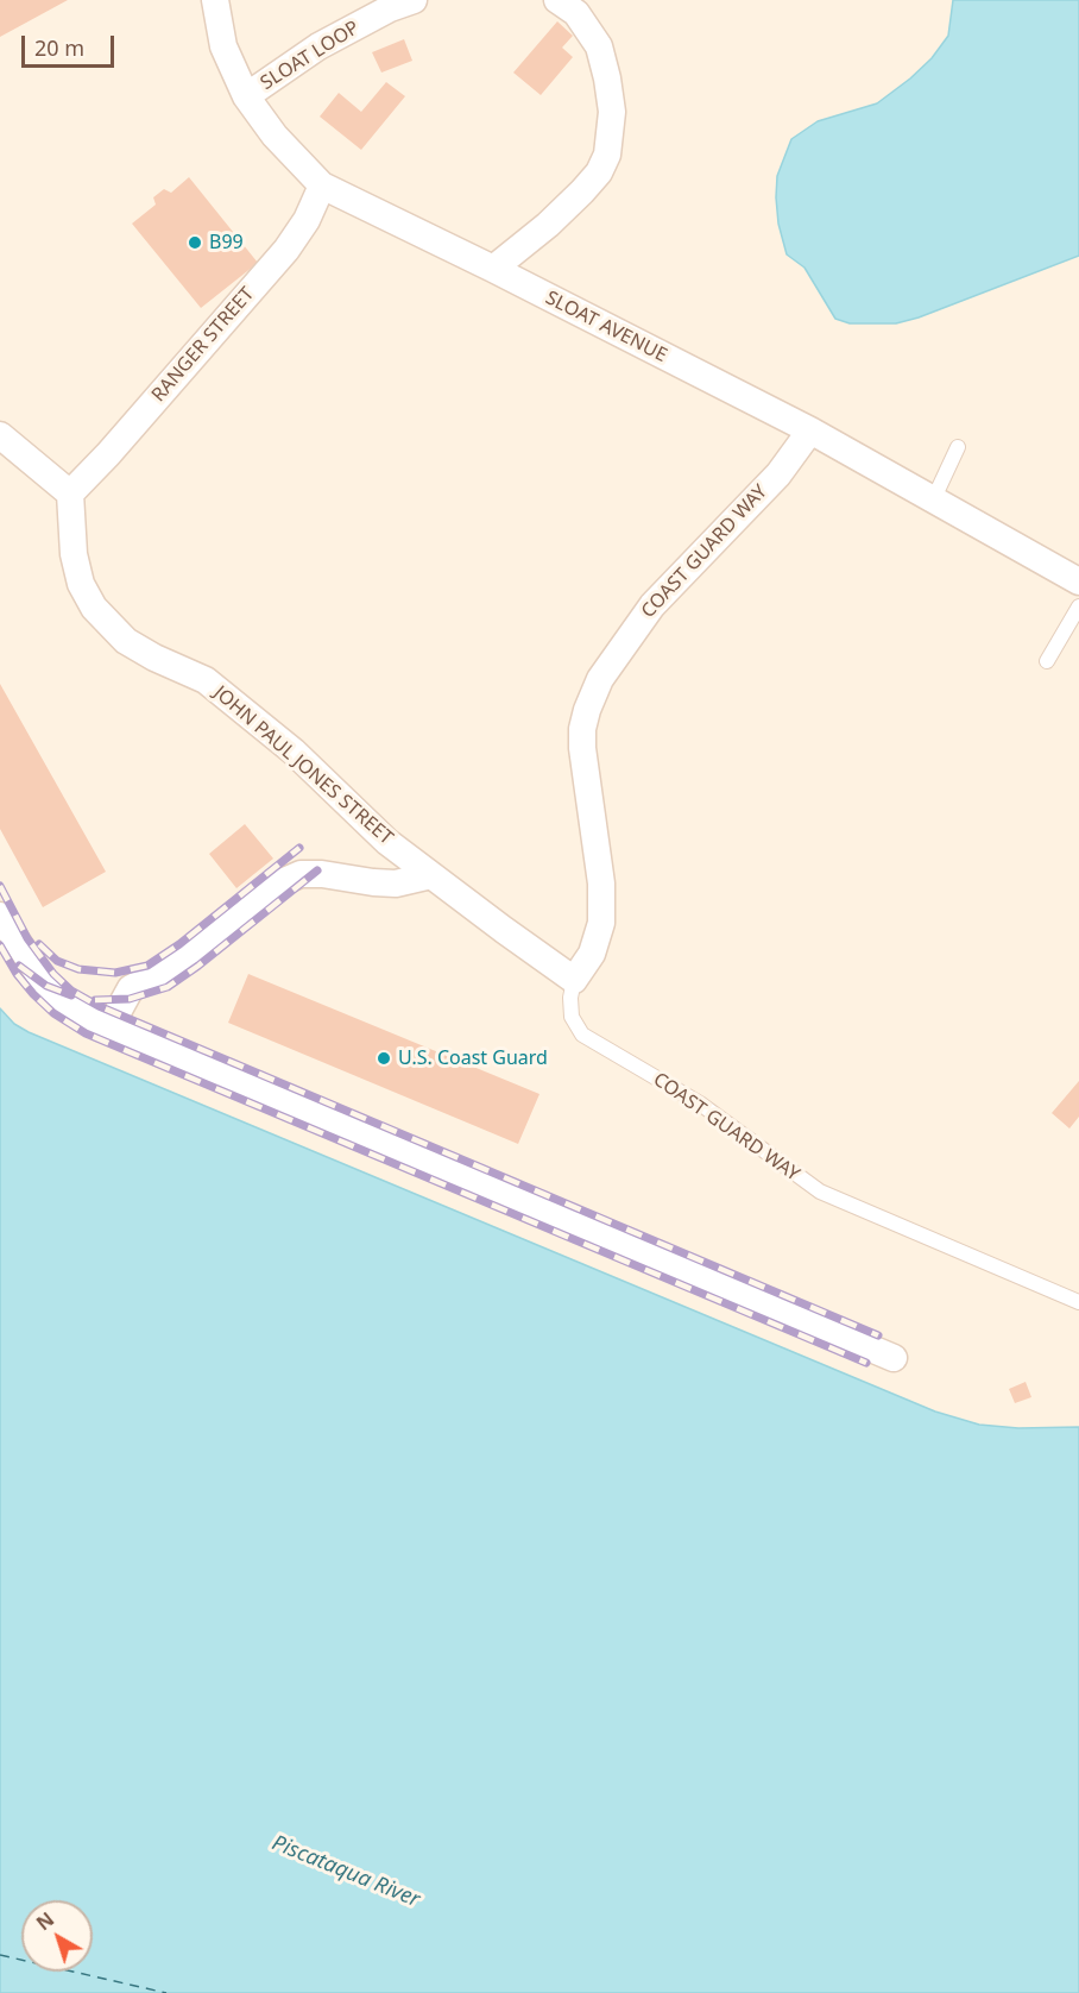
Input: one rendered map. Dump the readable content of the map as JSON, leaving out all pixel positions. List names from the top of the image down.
{
  "streets": {
    "street": [
      "SLOAT LOOP",
      "SLOAT AVENUE",
      "RANGER STREET",
      "COAST GUARD WAY",
      "JOHN PAUL JONES STREET"
    ]
  },
  "crossings": [
    ["SLOAT LOOP", "SLOAT AVENUE"],
    ["SLOAT AVENUE", "RANGER STREET"],
    ["SLOAT AVENUE", "COAST GUARD WAY"],
    ["RANGER STREET", "JOHN PAUL JONES STREET"],
    ["COAST GUARD WAY", "JOHN PAUL JONES STREET"]
  ],
  "water": ["Piscataqua River"],
  "places": ["B99", "U.S. Coast Guard"],
  "scale_bar": "20 m",
  "north": "top left"
}
